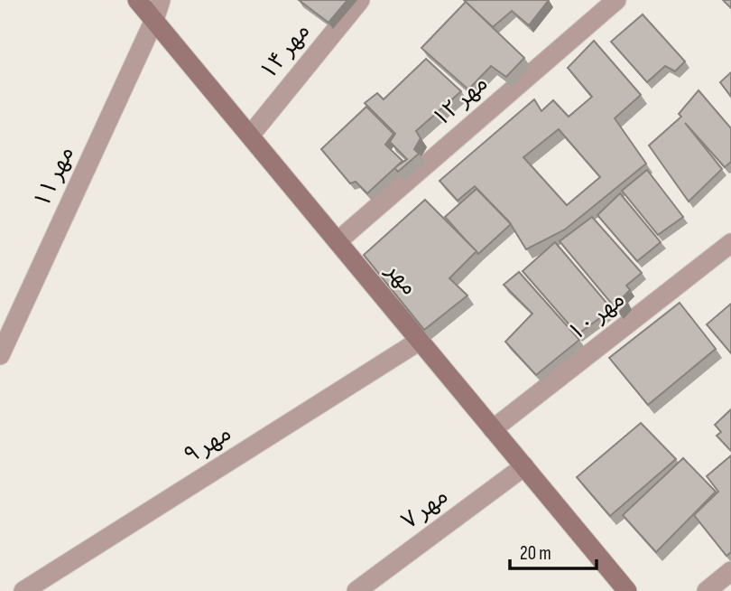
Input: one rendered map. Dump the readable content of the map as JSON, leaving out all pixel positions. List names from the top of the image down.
{
  "streets": {
    "main road": ["مهر"],
    "street": [
      "مهر ۱۴",
      "مهر ۱۲",
      "مهر ۱۱",
      "مهر ۱۰",
      "مهر ۹",
      "مهر ۷"
    ]
  },
  "crossings": [
    ["مهر ۱۴", "مهر"],
    ["مهر ۱۲", "مهر"],
    ["مهر ۱۱", "مهر"],
    ["مهر", "مهر ۱۰"],
    ["مهر", "مهر ۹"],
    ["مهر", "مهر ۷"]
  ],
  "scale_bar": "20 m"
}
